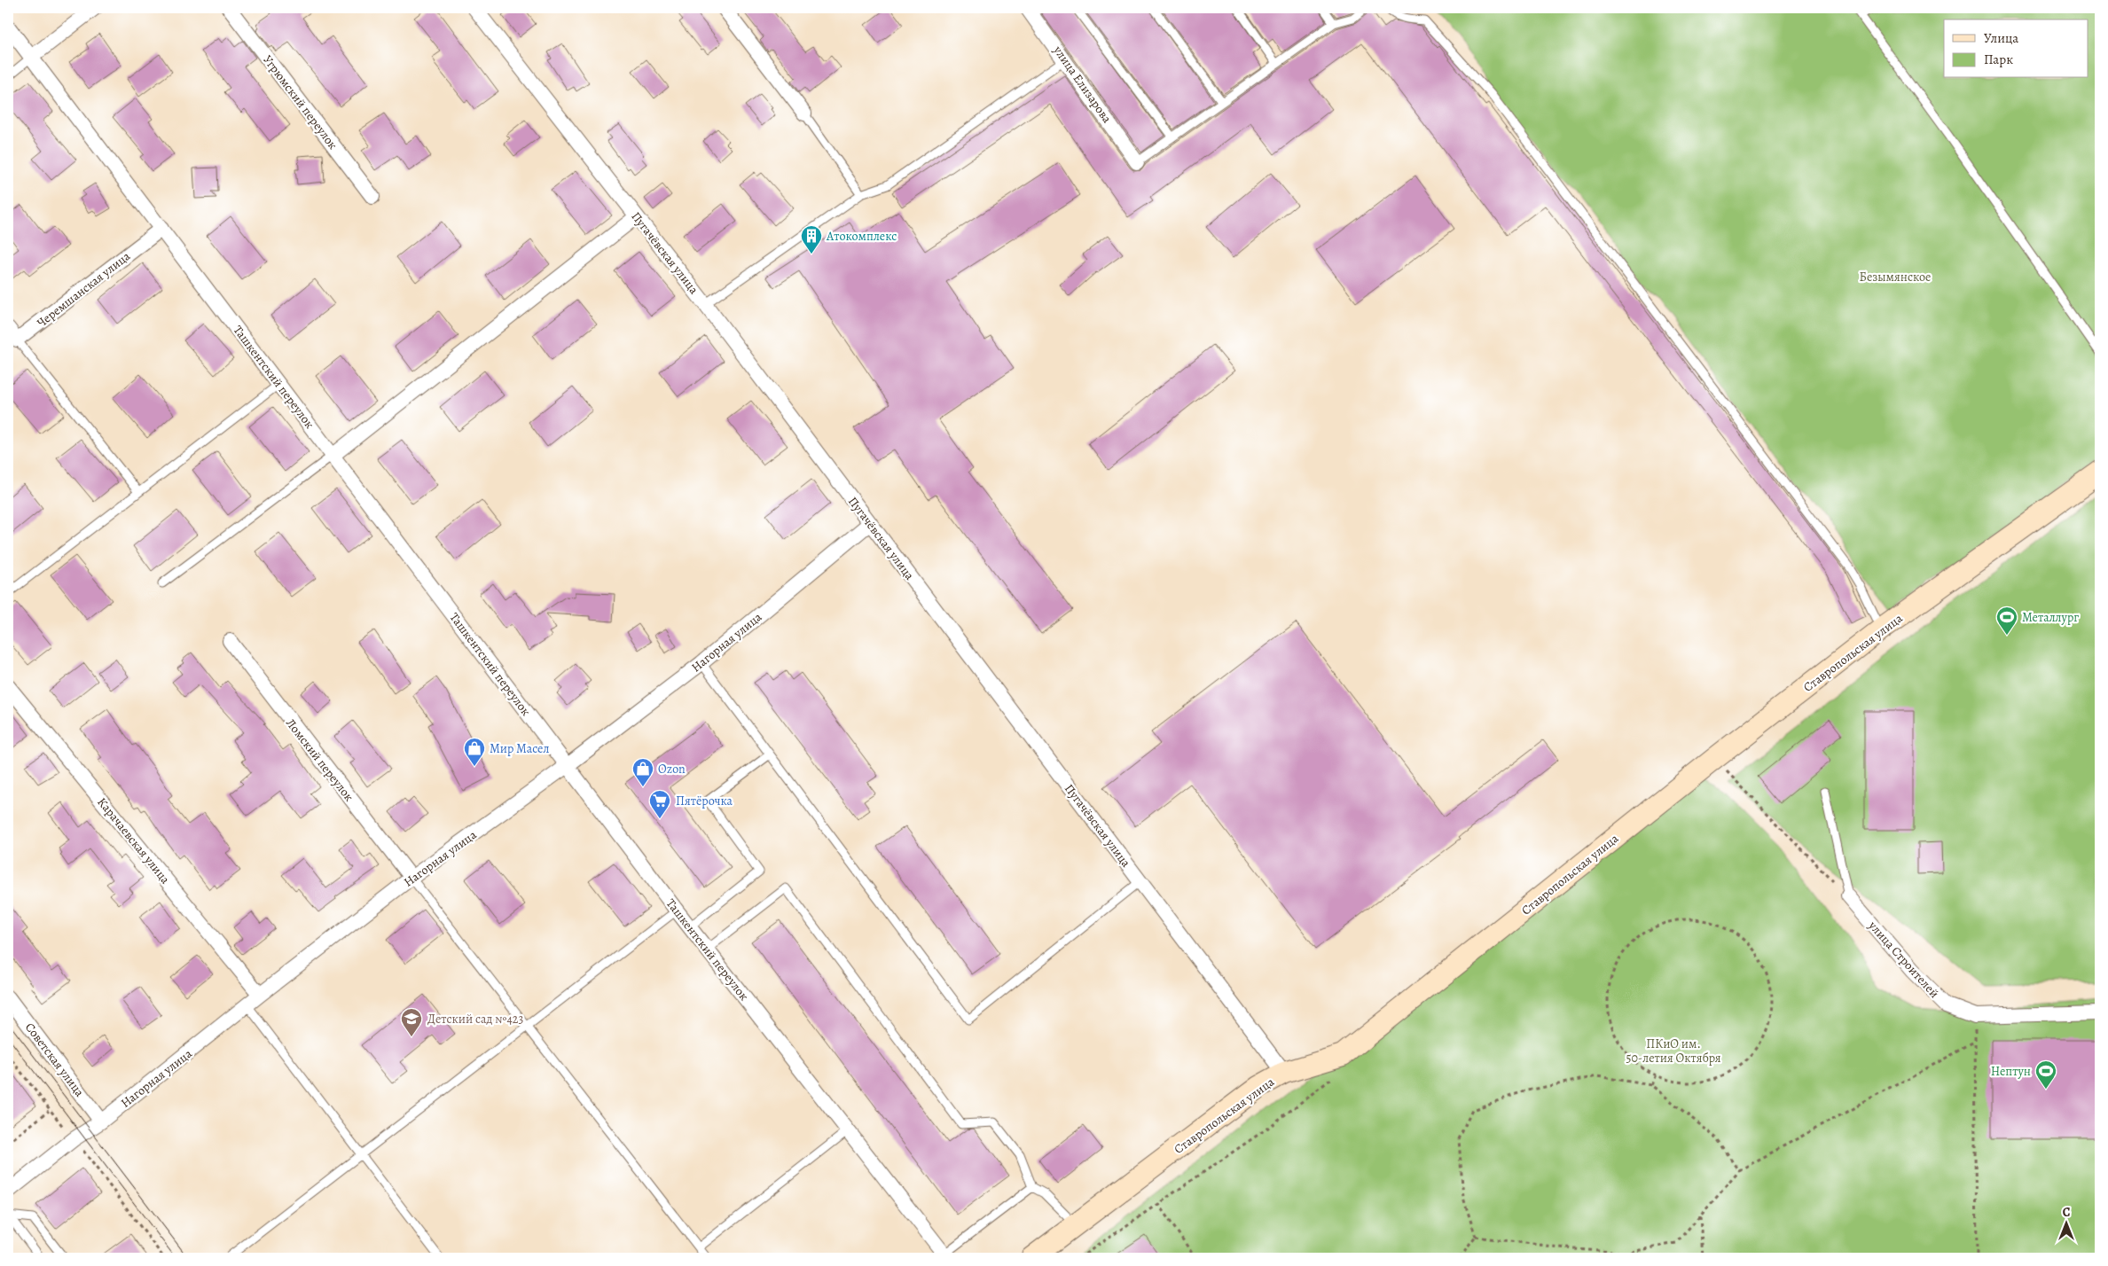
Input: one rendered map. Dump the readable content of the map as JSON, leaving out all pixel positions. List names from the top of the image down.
{
  "streets": {
    "street": [
      "улица Елизарова",
      "Угрюмский переулок",
      "Пугачёвская улица",
      "Черемшанская улица",
      "Ташкентский переулок",
      "Нагорная улица",
      "Ставропольская улица",
      "Ломский переулок",
      "Карачаевская улица",
      "улица Строителей",
      "Советская улица"
    ]
  },
  "crossings": [
    ["Пугачёвская улица", "Нагорная улица"],
    ["Пугачёвская улица", "Ставропольская улица"],
    ["Черемшанская улица", "Ташкентский переулок"],
    ["Ташкентский переулок", "Нагорная улица"],
    ["Нагорная улица", "Ломский переулок"],
    ["Нагорная улица", "Карачаевская улица"],
    ["Нагорная улица", "Советская улица"]
  ],
  "parks": ["Безымянское", "ПКиО им. 50-летия Октября"],
  "places": {
    "building": ["Атокомплекс"],
    "sports": ["Металлург", "Нептун"],
    "shop": ["Мир Масел", "Ozon"],
    "supermarket": ["Пятёрочка"],
    "school or university": ["Детский сад №423"]
  },
  "legend": ["Улица", "Парк"],
  "north": "top"
}
